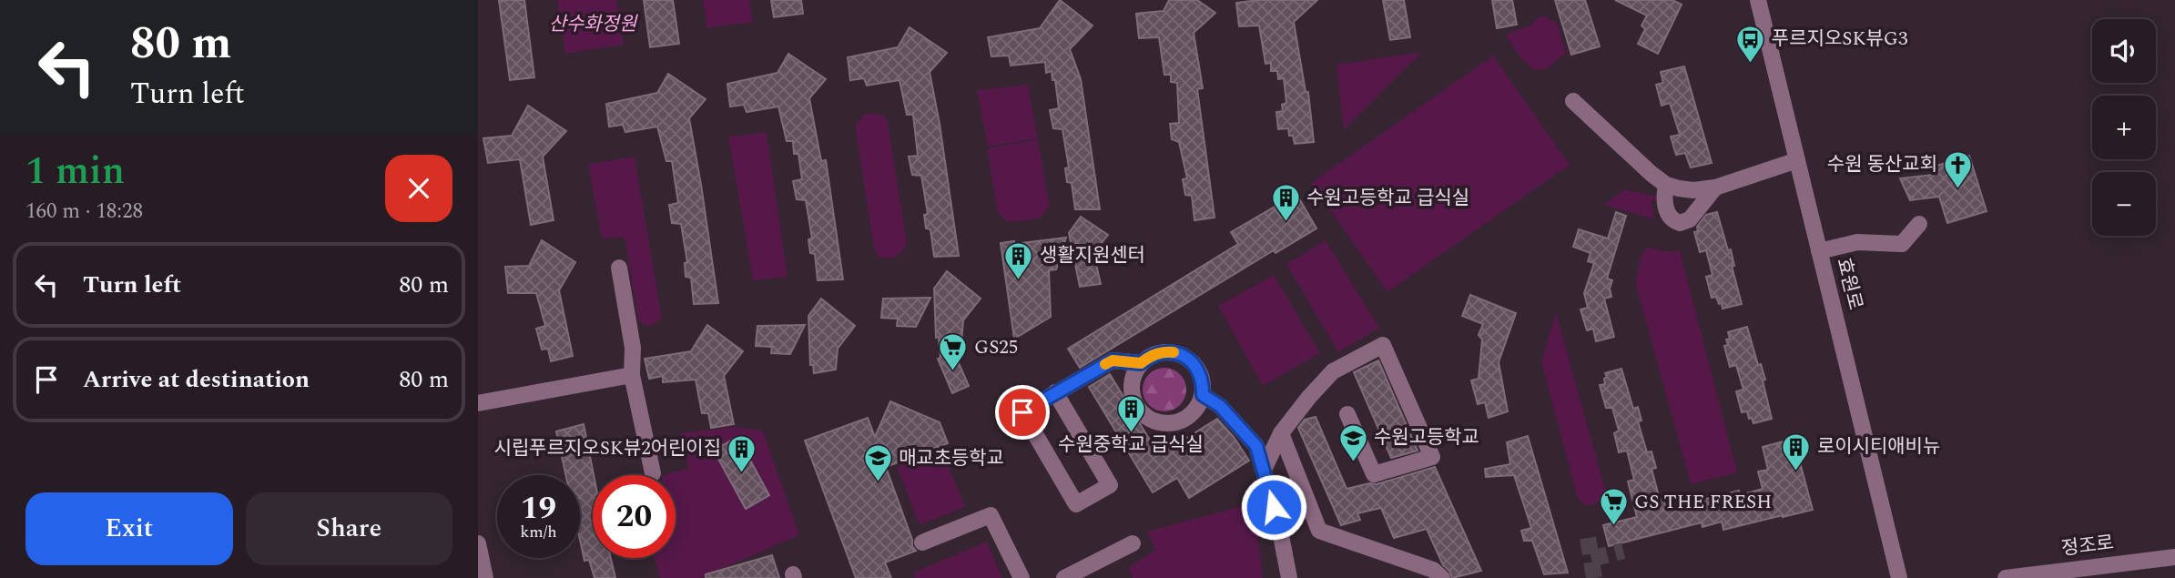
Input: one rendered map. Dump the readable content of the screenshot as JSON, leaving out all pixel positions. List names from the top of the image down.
{
  "streets": {
    "street": ["효원로", "정조로"]
  },
  "parks": ["산수화정원"],
  "places": {
    "bus stop": ["푸르지오SK뷰G3"],
    "church": ["수원 동산교회"],
    "building": [
      "수원고등학교 급식실",
      "생활지원센터",
      "수원중학교 급식실",
      "로이시티애비뉴",
      "시립푸르지오SK뷰2어린이집"
    ],
    "supermarket": ["GS25", "GS THE FRESH"],
    "school or university": ["수원고등학교", "매교초등학교"]
  },
  "page": {
    "turn": ["80 m", "Turn left"],
    "map_buttons": ["+", "−"],
    "heading": ["1 min", "160 m · 18:28"],
    "list": [
      {
        "name": "Turn left",
        "value": "80 m"
      },
      {
        "name": "Arrive at destination",
        "value": "80 m"
      }
    ],
    "speed": "19 km/h",
    "limit": "20",
    "buttons": ["Exit", "Share"]
  }
}
